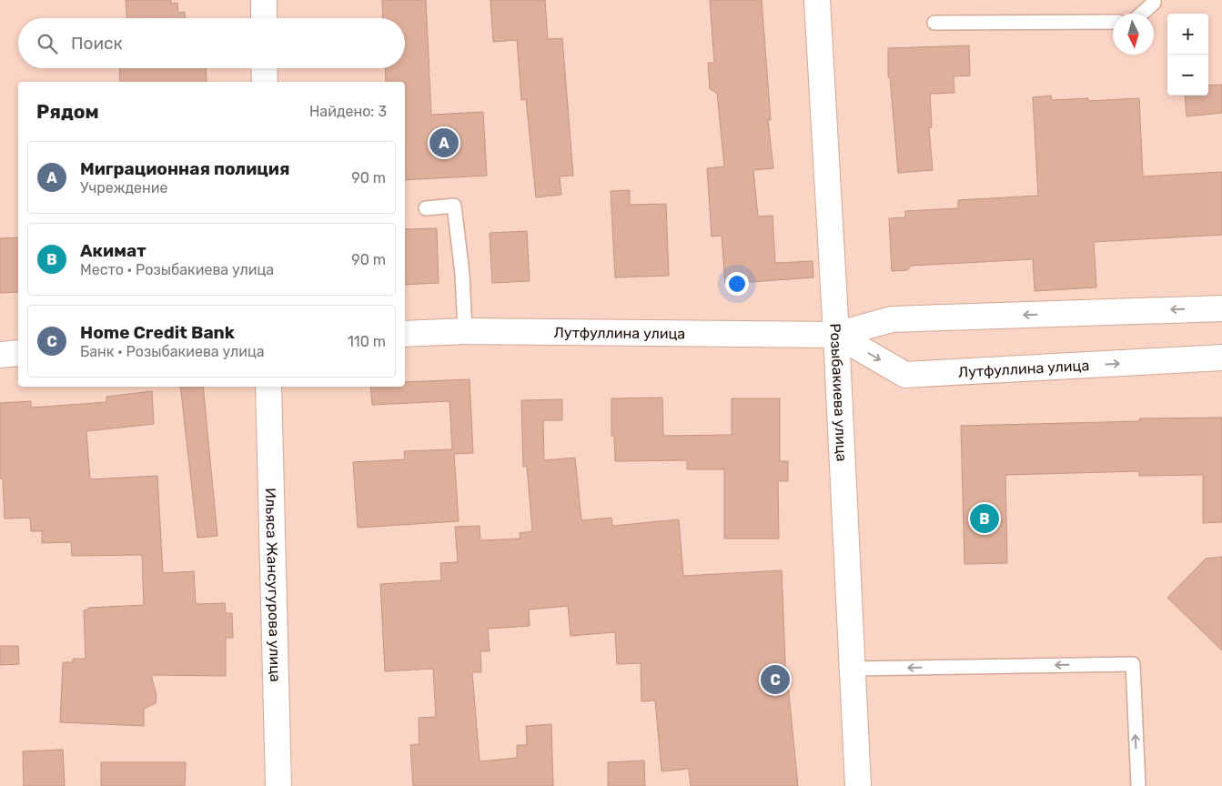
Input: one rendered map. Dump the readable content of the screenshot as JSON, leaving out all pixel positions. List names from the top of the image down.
{
  "streets": {
    "street": ["Лутфуллина улица", "Розыбакиева улица", "Ильяса Жансугурова улица"]
  },
  "crossings": [
    ["Лутфуллина улица", "Розыбакиева улица"]
  ],
  "north": "bottom",
  "page": {
    "map_buttons": ["+", "−"],
    "search": "Поиск",
    "heading": ["Рядом", "Найдено: 3"],
    "pins": ["A", "B", "C"],
    "list": [
      {
        "mark": "A",
        "name": "Миграционная полиция",
        "note": "Учреждение",
        "value": "90 m"
      },
      {
        "mark": "B",
        "name": "Акимат",
        "note": "Место · Розыбакиева улица",
        "value": "90 m"
      },
      {
        "mark": "C",
        "name": "Home Credit Bank",
        "note": "Банк · Розыбакиева улица",
        "value": "110 m"
      }
    ]
  }
}
